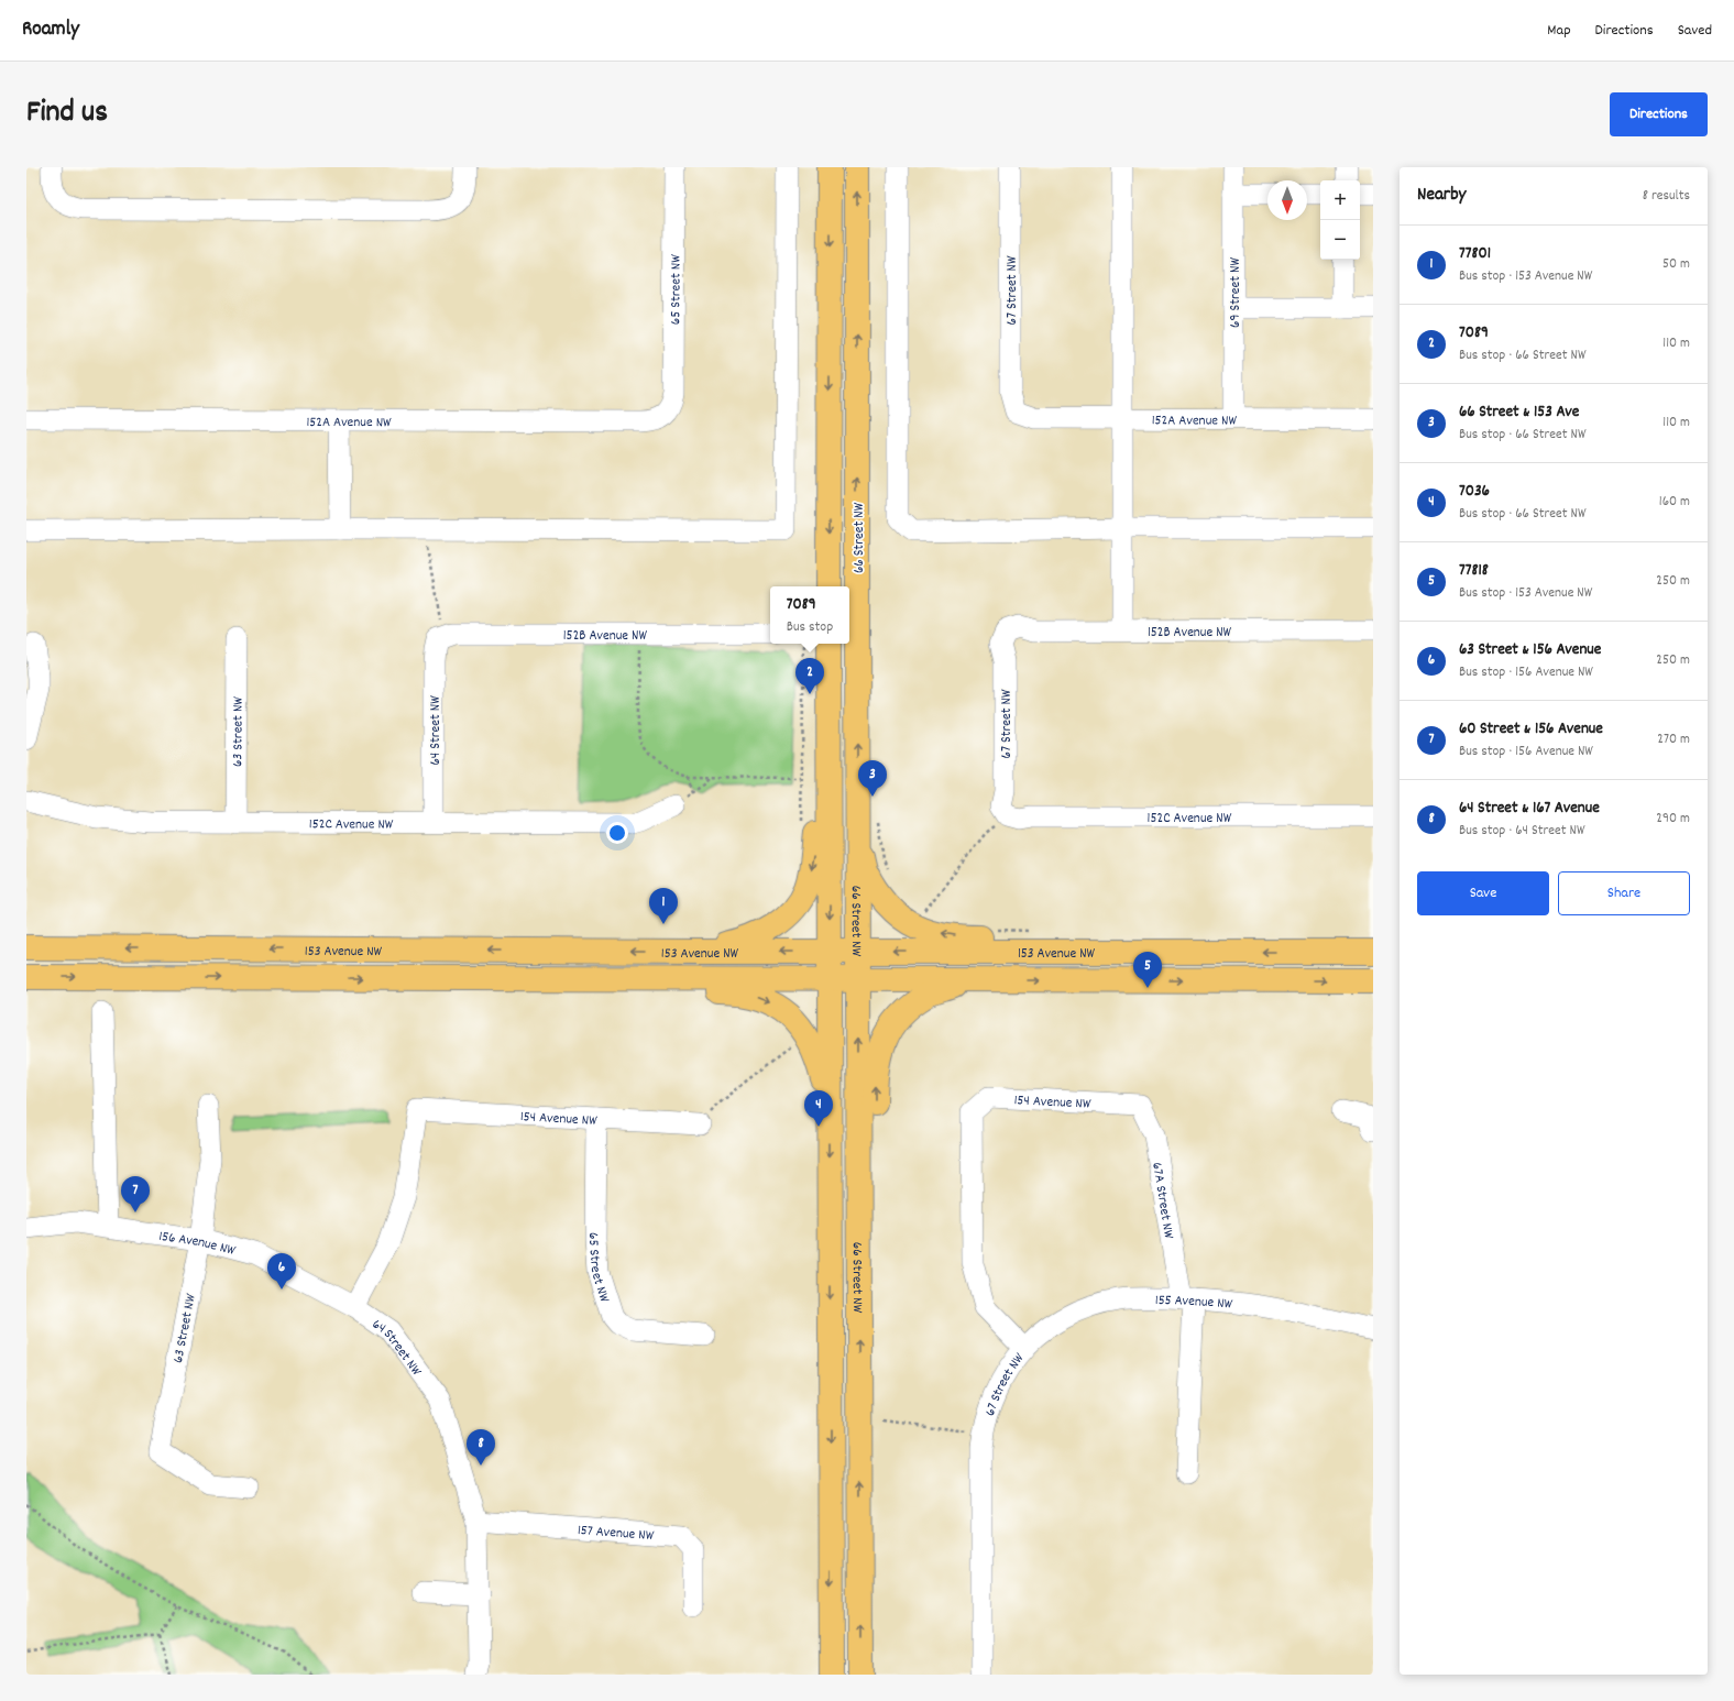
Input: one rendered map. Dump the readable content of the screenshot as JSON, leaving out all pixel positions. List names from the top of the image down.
{
  "streets": {
    "main road": ["66 Street NW", "153 Avenue NW"],
    "street": [
      "65 Street NW",
      "67 Street NW",
      "69 Street NW",
      "152A Avenue NW",
      "152B Avenue NW",
      "64 Street NW",
      "63 Street NW",
      "152C Avenue NW",
      "154 Avenue NW",
      "67A Street NW",
      "156 Avenue NW",
      "155 Avenue NW",
      "157 Avenue NW"
    ]
  },
  "crossings": [
    ["65 Street NW", "152A Avenue NW"],
    ["65 Street NW", "154 Avenue NW"],
    ["67 Street NW", "152A Avenue NW"],
    ["67 Street NW", "152B Avenue NW"],
    ["67 Street NW", "152C Avenue NW"],
    ["67 Street NW", "154 Avenue NW"],
    ["67 Street NW", "155 Avenue NW"],
    ["69 Street NW", "152A Avenue NW"],
    ["66 Street NW", "153 Avenue NW"],
    ["152B Avenue NW", "64 Street NW"],
    ["64 Street NW", "152C Avenue NW"],
    ["64 Street NW", "154 Avenue NW"],
    ["64 Street NW", "156 Avenue NW"],
    ["64 Street NW", "157 Avenue NW"],
    ["63 Street NW", "152C Avenue NW"],
    ["63 Street NW", "156 Avenue NW"],
    ["154 Avenue NW", "67A Street NW"],
    ["154 Avenue NW", "156 Avenue NW"],
    ["67A Street NW", "155 Avenue NW"]
  ],
  "north": "bottom",
  "page": {
    "header": "Roamly",
    "nav": ["Map", "Directions", "Saved"],
    "title": "Find us",
    "buttons": [
      "Directions",
      ["Save", "Share"]
    ],
    "heading": ["Nearby", "8 results"],
    "map_buttons": ["+", "−"],
    "list": [
      {
        "mark": "1",
        "name": "77801",
        "note": "Bus stop · 153 Avenue NW",
        "value": "50 m"
      },
      {
        "mark": "2",
        "name": "7089",
        "note": "Bus stop · 66 Street NW",
        "value": "110 m"
      },
      {
        "mark": "3",
        "name": "66 Street & 153 Ave",
        "note": "Bus stop · 66 Street NW",
        "value": "110 m"
      },
      {
        "mark": "4",
        "name": "7036",
        "note": "Bus stop · 66 Street NW",
        "value": "160 m"
      },
      {
        "mark": "5",
        "name": "77818",
        "note": "Bus stop · 153 Avenue NW",
        "value": "250 m"
      },
      {
        "mark": "6",
        "name": "63 Street & 156 Avenue",
        "note": "Bus stop · 156 Avenue NW",
        "value": "250 m"
      },
      {
        "mark": "7",
        "name": "60 Street & 156 Avenue",
        "note": "Bus stop · 156 Avenue NW",
        "value": "270 m"
      },
      {
        "mark": "8",
        "name": "64 Street & 167 Avenue",
        "note": "Bus stop · 64 Street NW",
        "value": "290 m"
      }
    ],
    "popup": ["7089", "Bus stop"],
    "pins": [
      "2",
      "3",
      "1",
      "5",
      "4",
      "7",
      "6",
      "8"
    ]
  }
}
